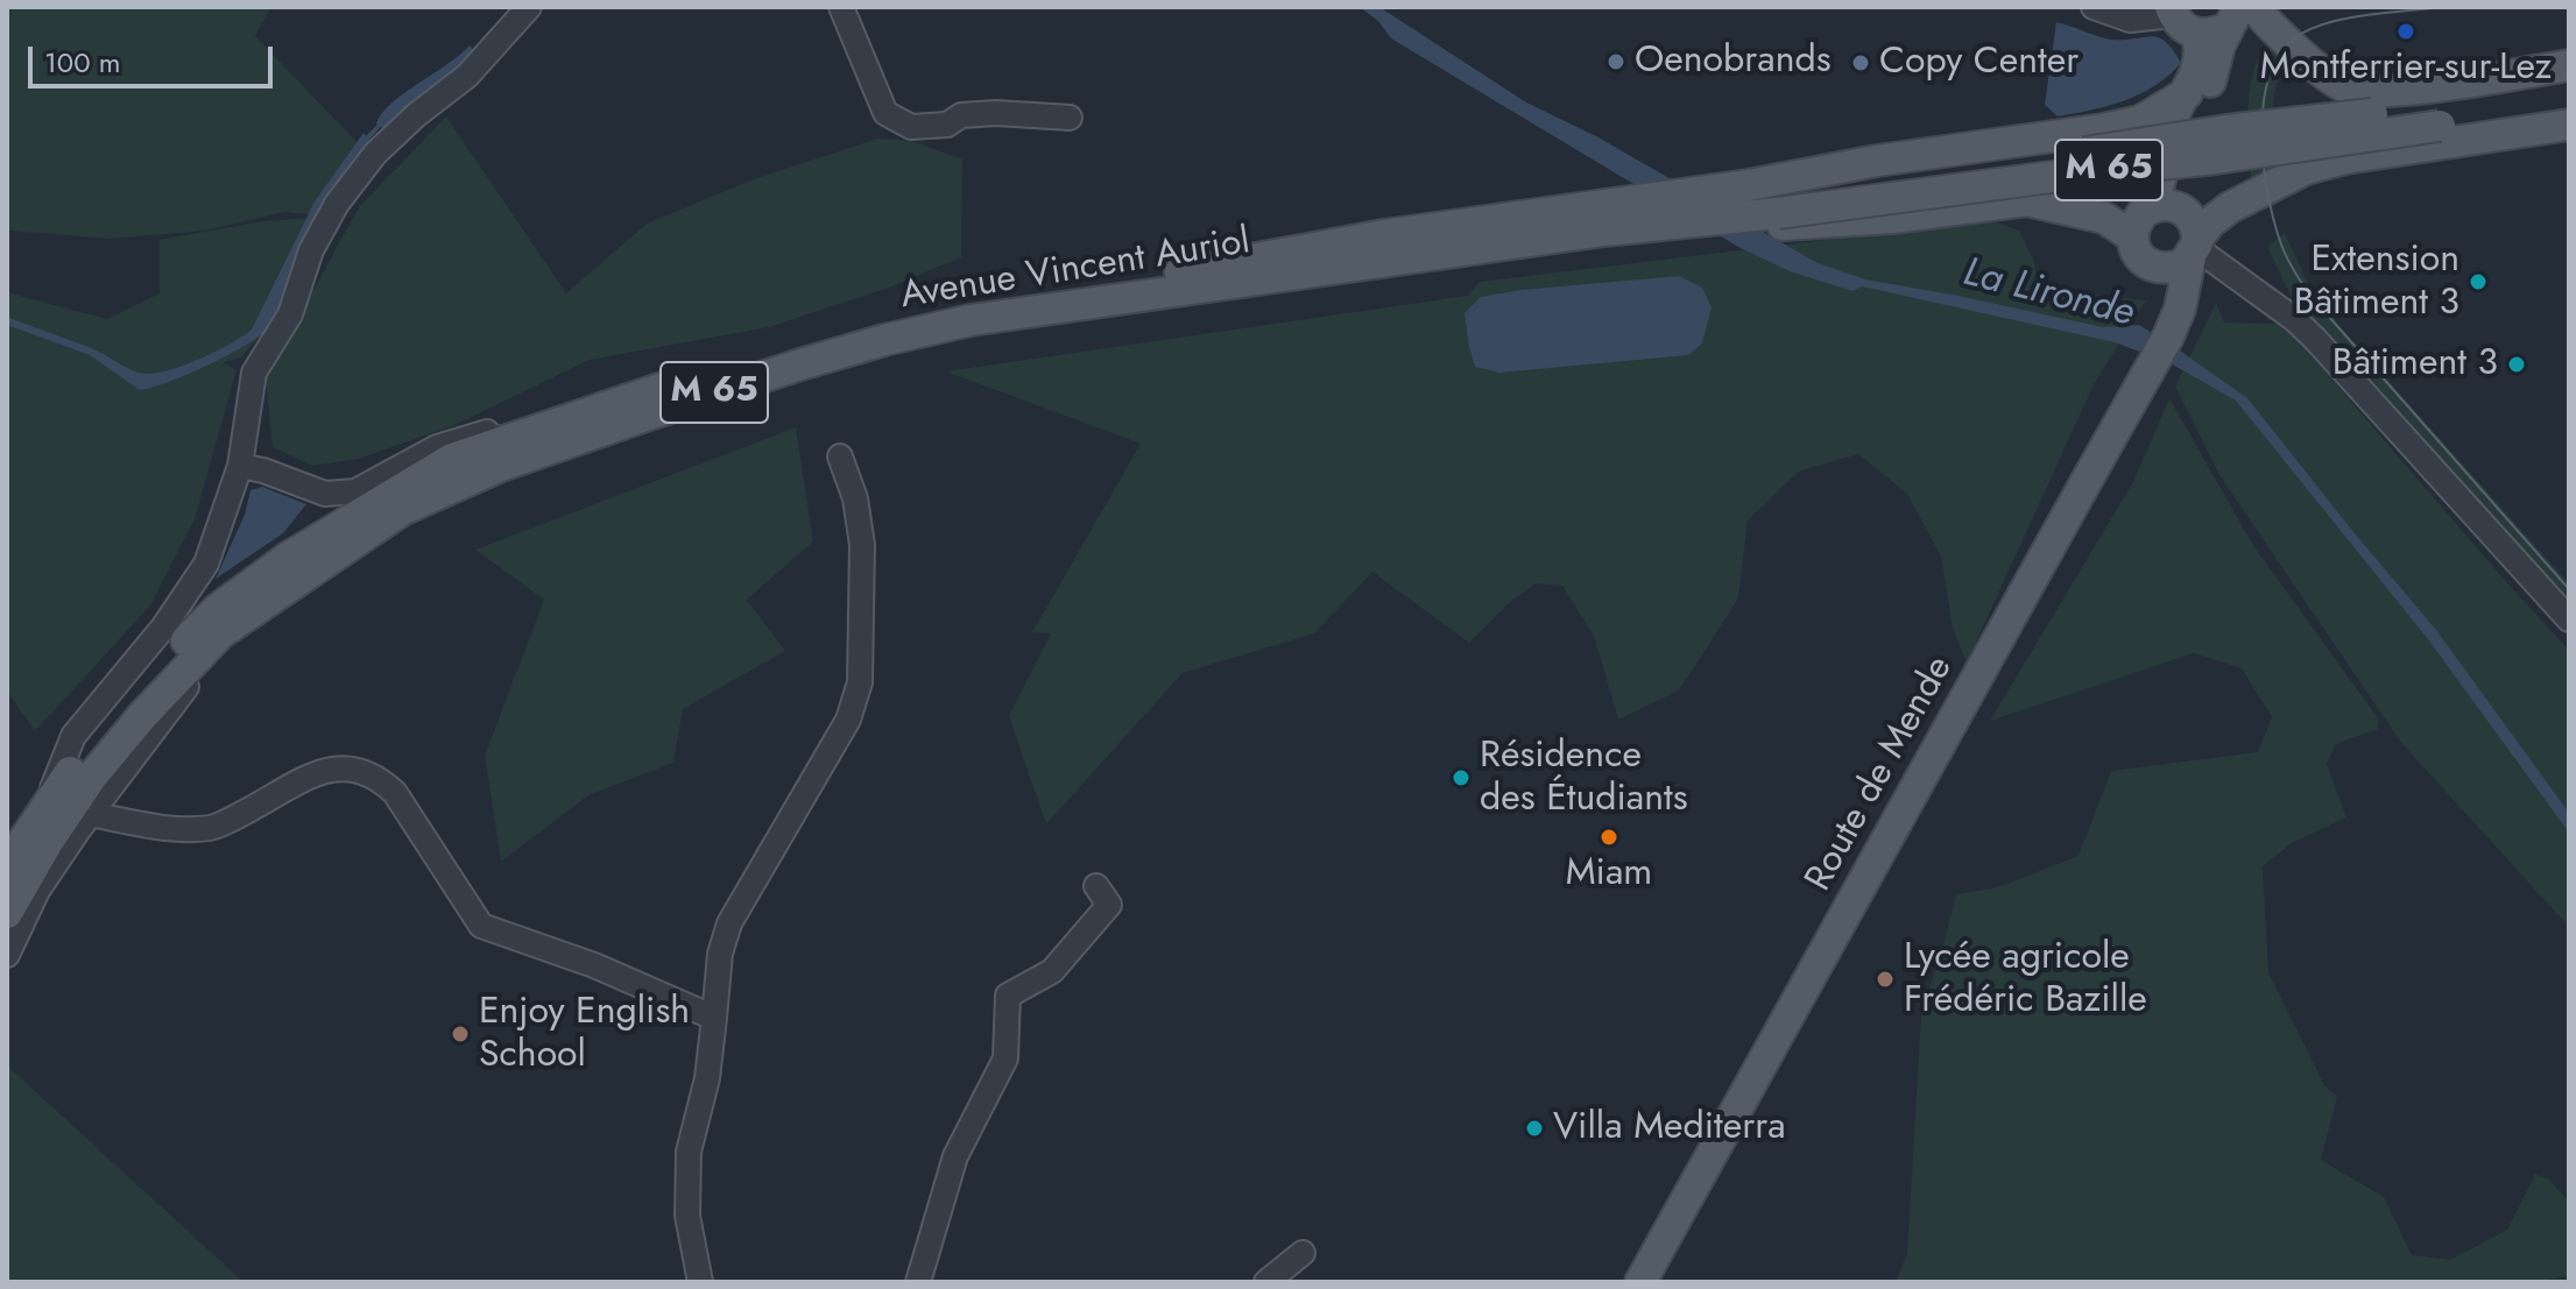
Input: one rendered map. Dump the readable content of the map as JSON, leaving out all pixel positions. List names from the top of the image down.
{
  "streets": {
    "main road": ["M 65", "Avenue Vincent Auriol", "Route de Mende"]
  },
  "crossings": [
    ["M 65", "Avenue Vincent Auriol"],
    ["M 65", "Route de Mende"]
  ],
  "water": ["La Lironde"],
  "places": [
    "Montferrier-sur-Lez",
    "Oenobrands",
    "Copy Center",
    "Extension Bâtiment 3",
    "Bâtiment 3",
    "Résidence des Étudiants",
    "Miam",
    "Lycée agricole Frédéric Bazille",
    "Enjoy English School",
    "Villa Mediterra"
  ],
  "scale_bar": "100 m"
}
